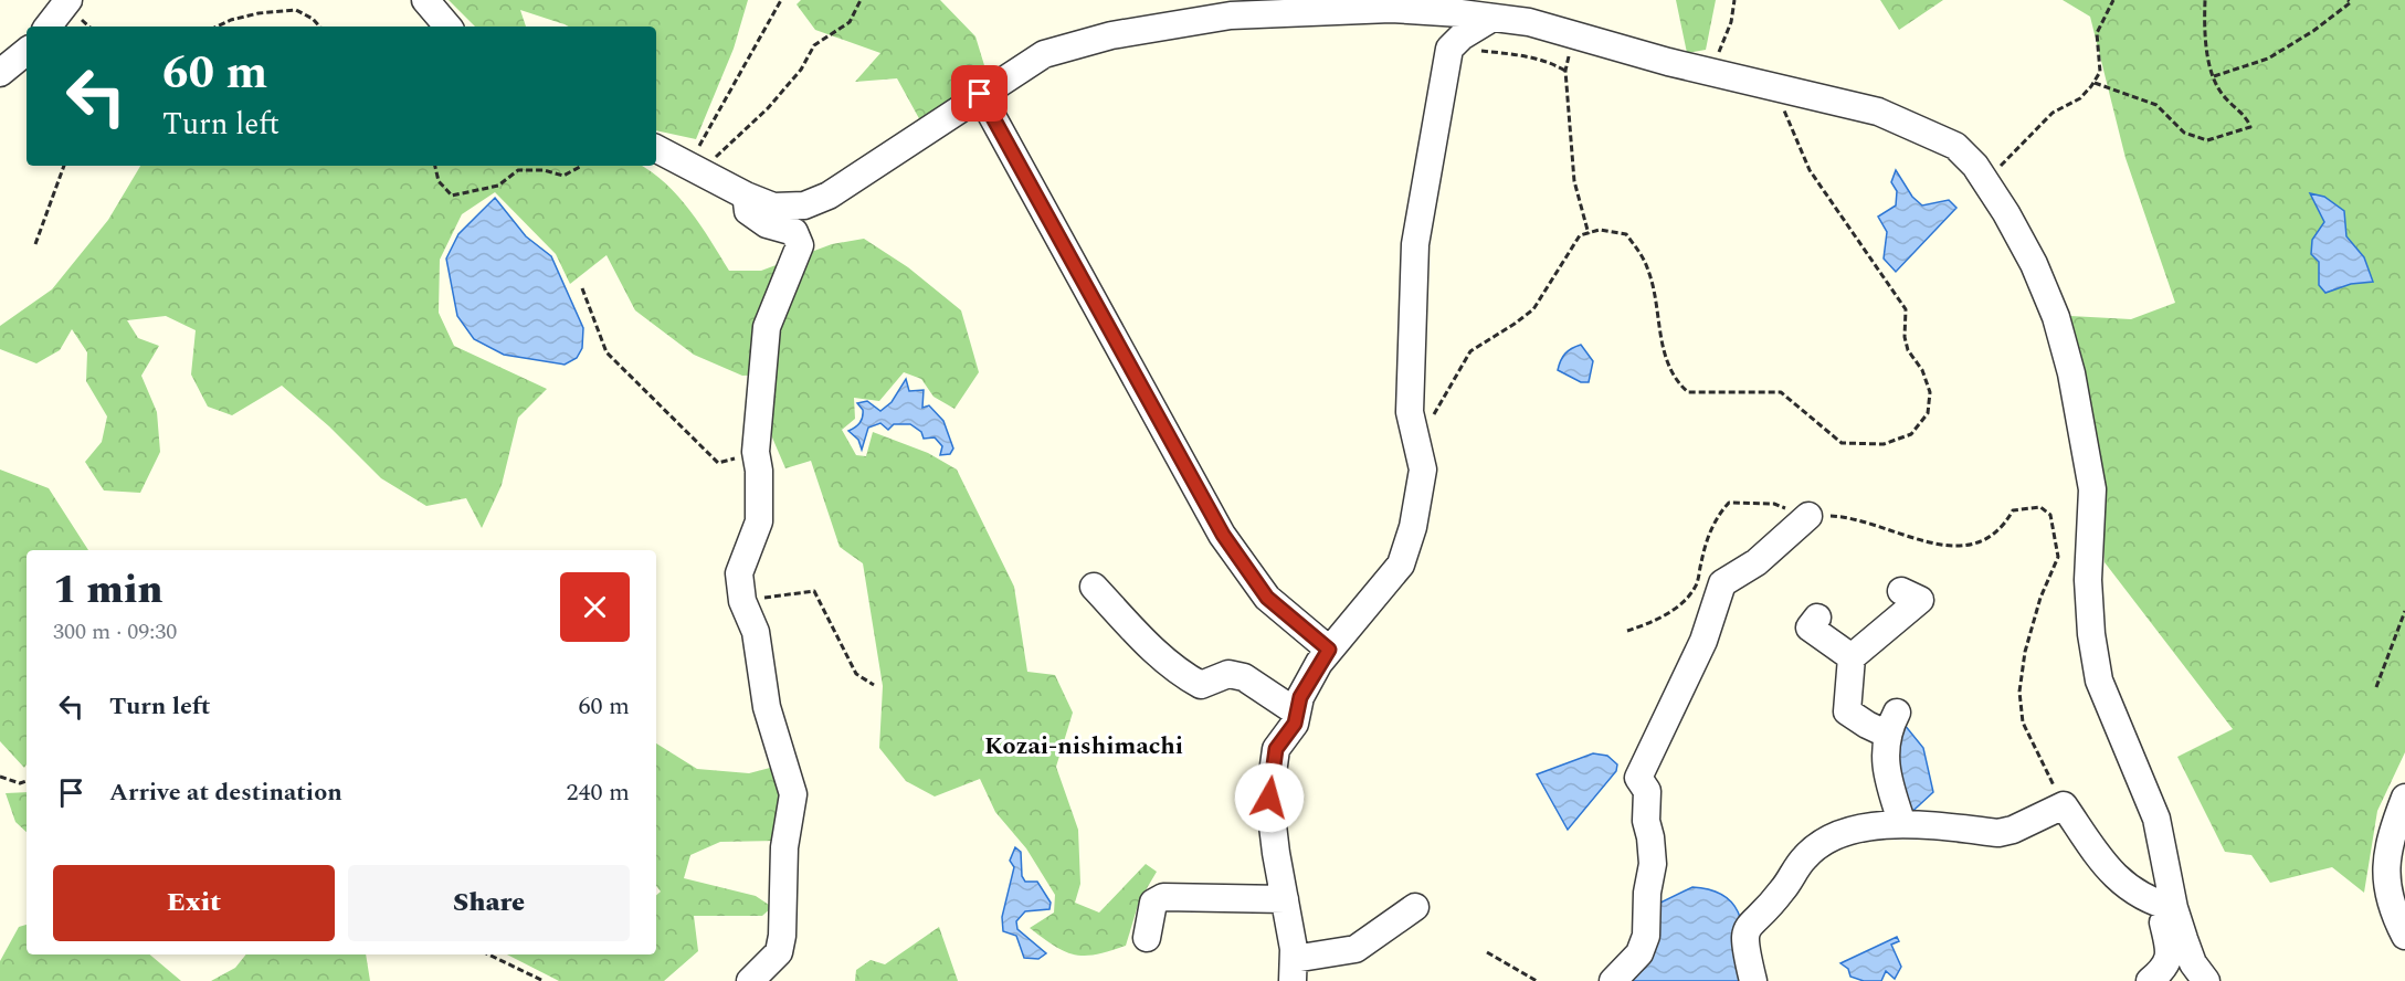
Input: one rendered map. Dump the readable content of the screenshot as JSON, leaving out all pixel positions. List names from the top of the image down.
{
  "districts": ["Kozai-nishimachi"],
  "page": {
    "turn": ["60 m", "Turn left"],
    "heading": ["1 min", "300 m · 09:30"],
    "list": [
      {
        "name": "Turn left",
        "value": "60 m"
      },
      {
        "name": "Arrive at destination",
        "value": "240 m"
      }
    ],
    "buttons": ["Exit", "Share"]
  }
}
